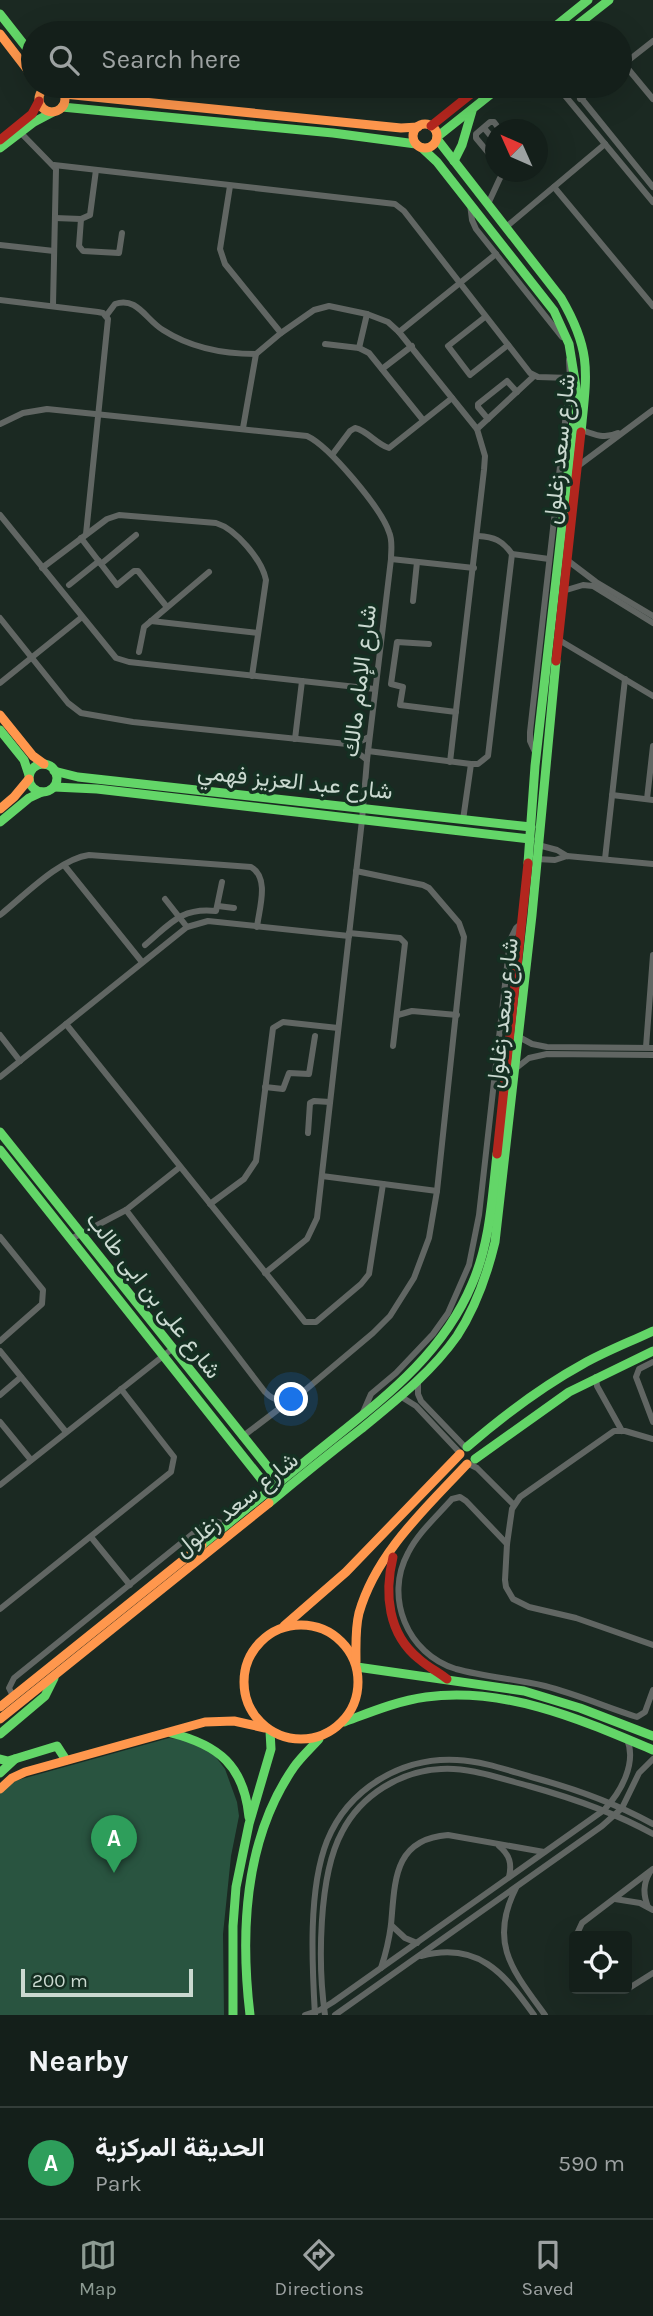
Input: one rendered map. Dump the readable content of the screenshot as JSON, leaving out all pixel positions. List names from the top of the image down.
{
  "streets": {
    "street": [
      "شارع سعد زغلول",
      "شارع الإمام مالك",
      "شارع عبد العزيز فهمي",
      "شارع على بن ابى طالب"
    ]
  },
  "crossings": [
    ["شارع سعد زغلول", "شارع عبد العزيز فهمي"],
    ["شارع سعد زغلول", "شارع على بن ابى طالب"],
    ["شارع الإمام مالك", "شارع عبد العزيز فهمي"]
  ],
  "scale_bar": "200 m",
  "north": "top left",
  "page": {
    "search": "Search here",
    "pins": "A",
    "scale": "200 m",
    "heading": "Nearby",
    "list": [
      {
        "mark": "A",
        "name": "الحديقة المركزية",
        "note": "Park",
        "value": "590 m"
      }
    ],
    "nav": ["Map", "Directions", "Saved"]
  }
}
